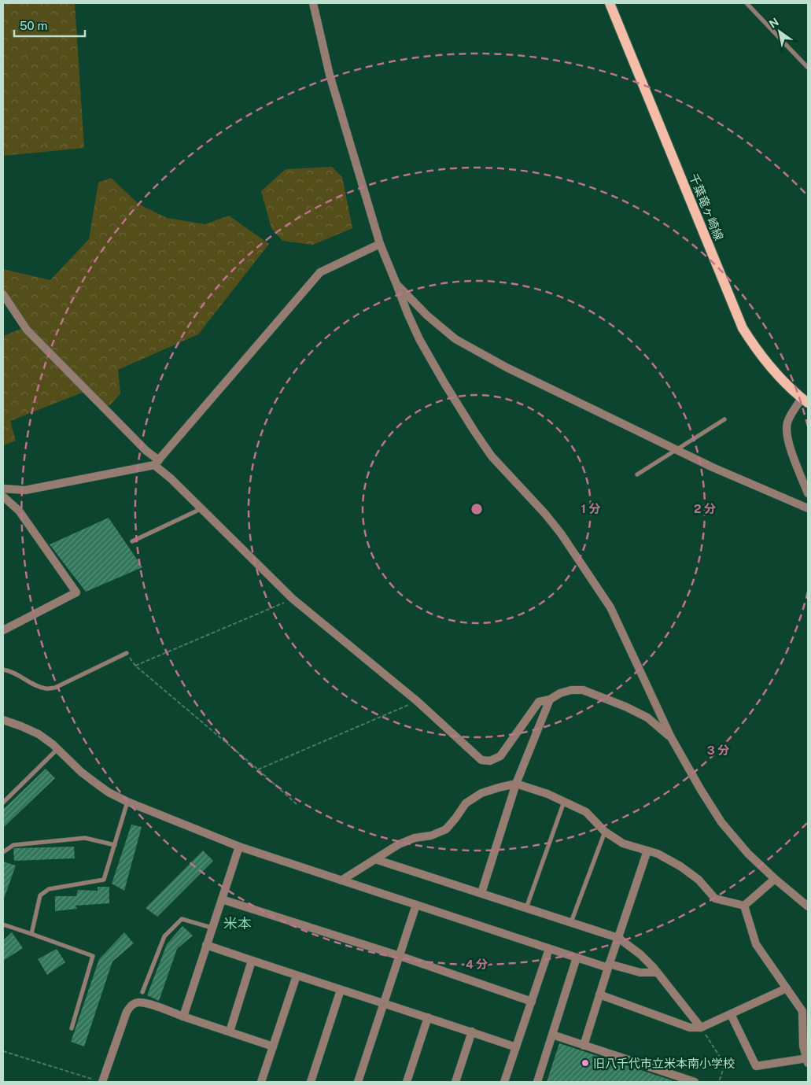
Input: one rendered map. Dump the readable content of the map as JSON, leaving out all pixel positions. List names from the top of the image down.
{
  "streets": {
    "main road": ["千葉竜ヶ崎線"]
  },
  "districts": ["米本"],
  "places": ["旧八千代市立米本南小学校"],
  "scale_bar": "50 m",
  "north": "top left",
  "rings": [
    "1 分",
    "2 分",
    "3 分",
    "4 分"
  ]
}
